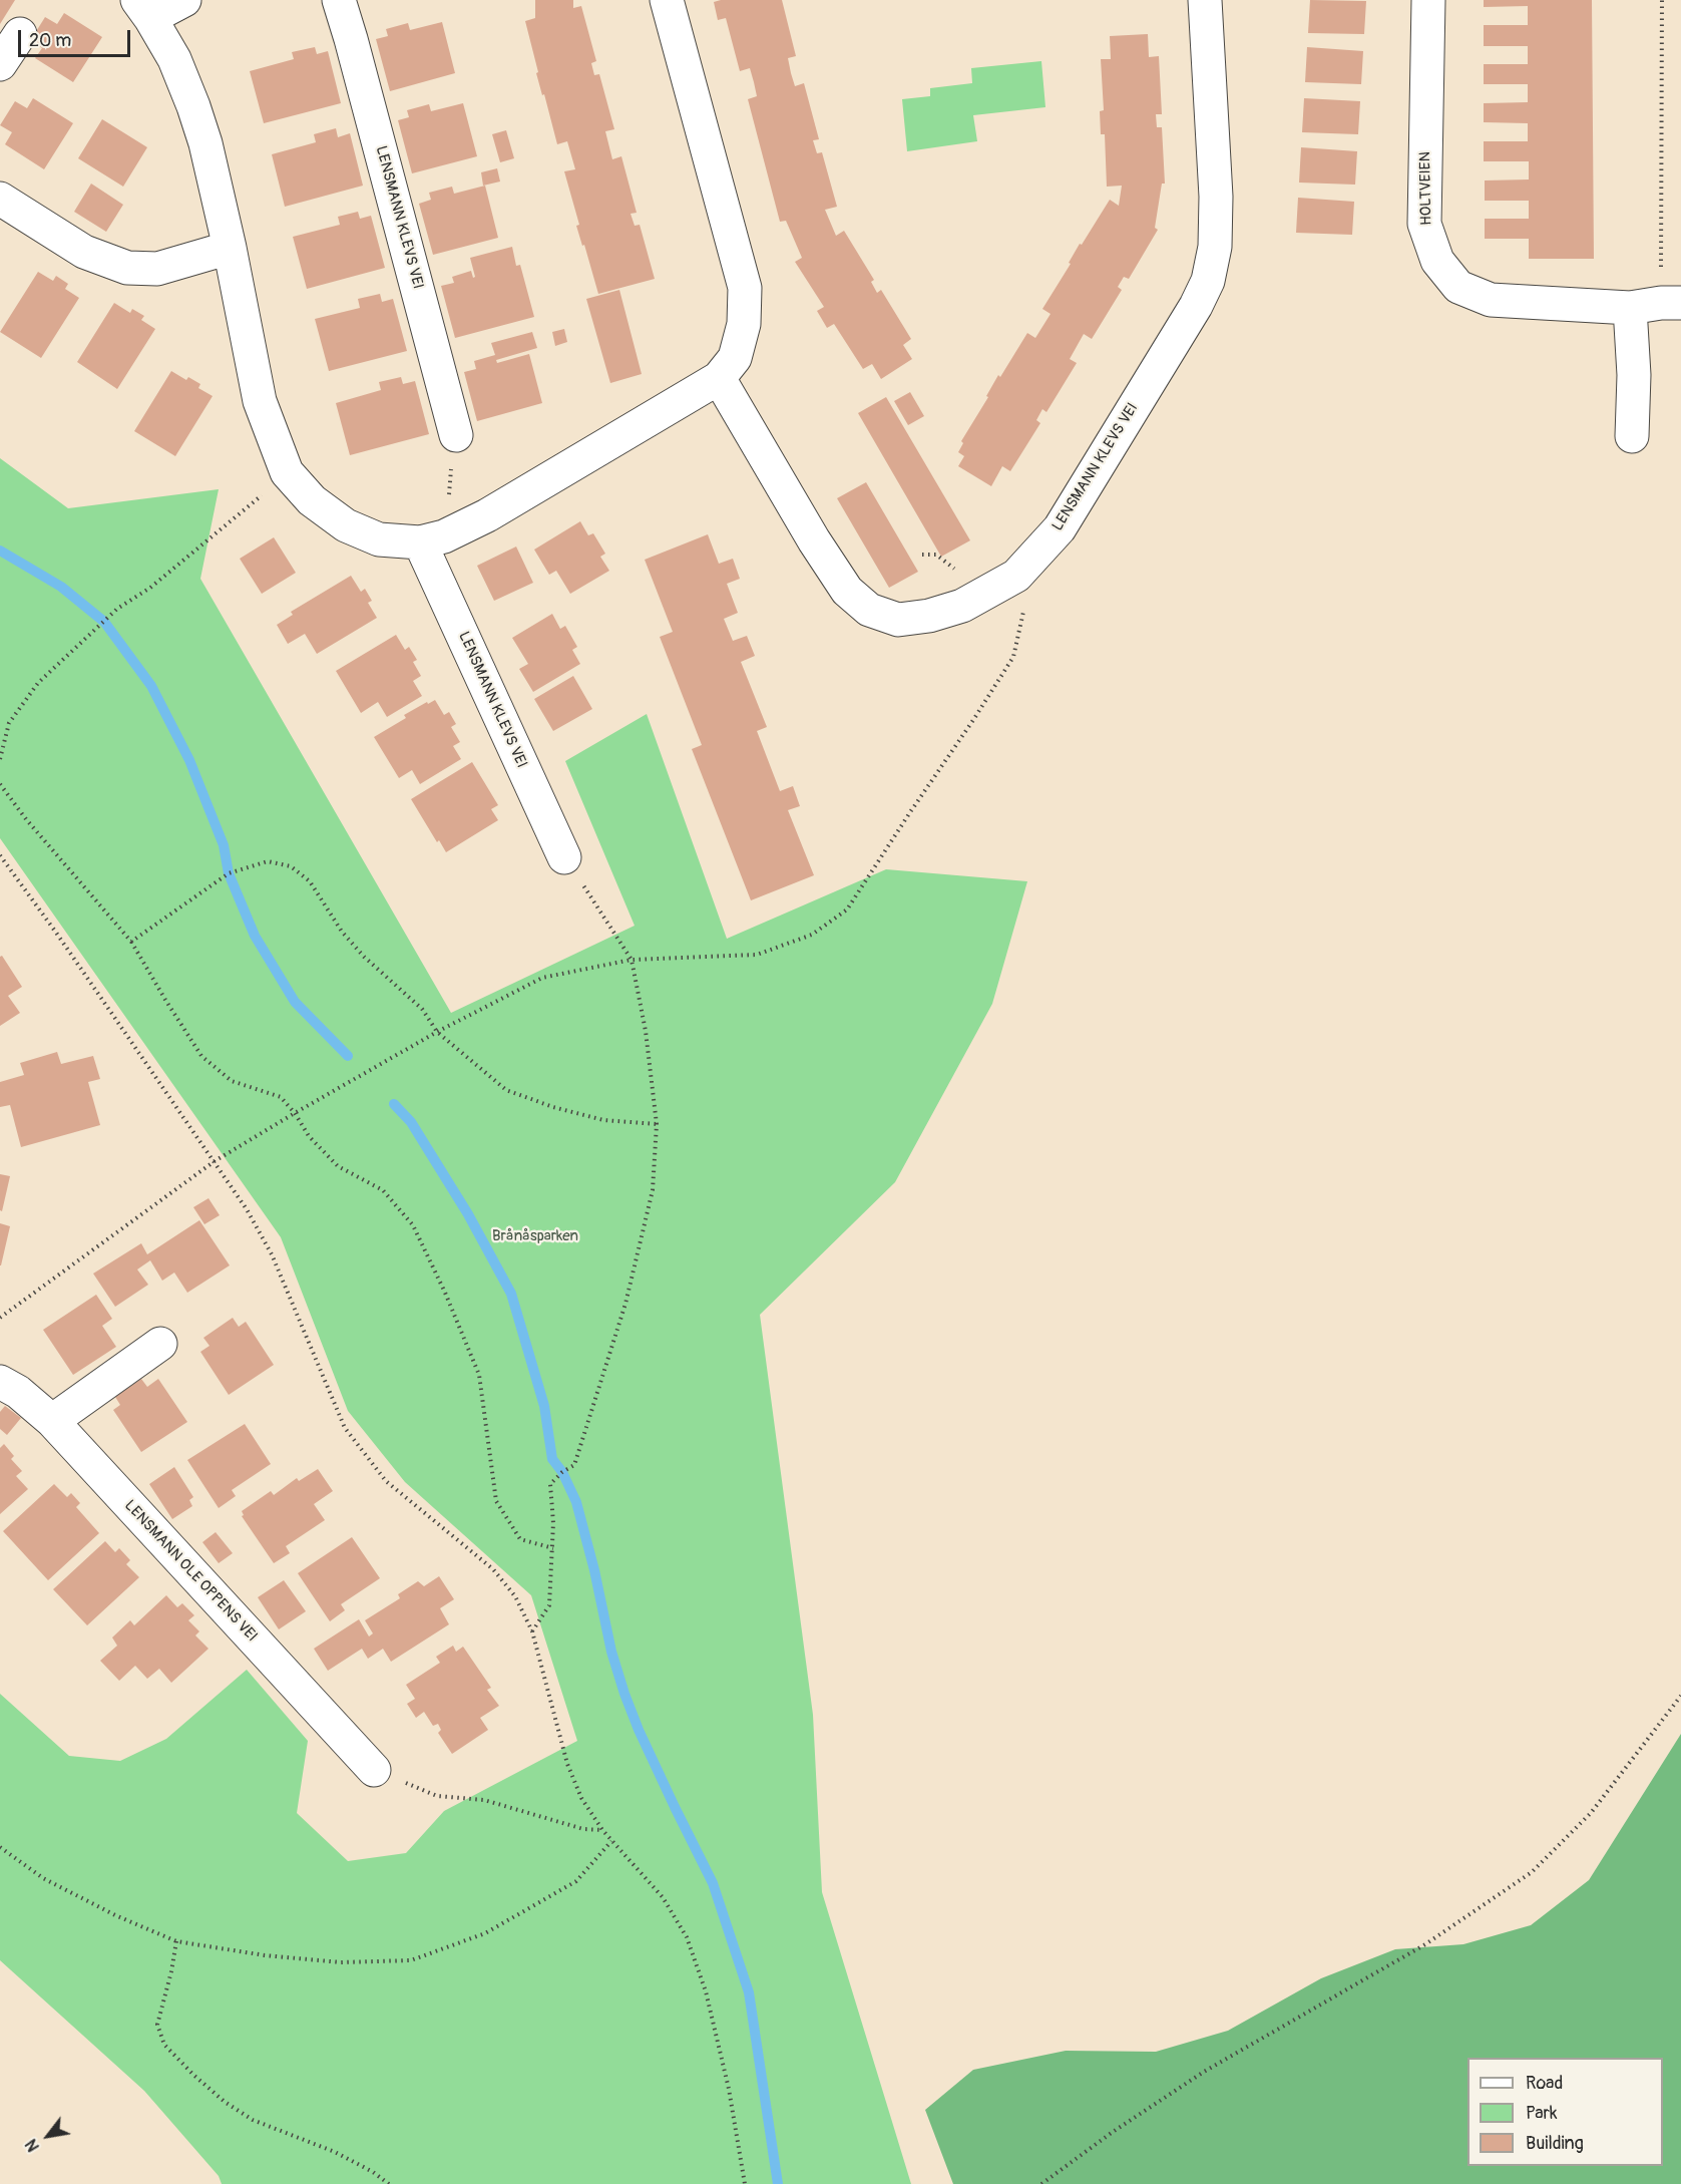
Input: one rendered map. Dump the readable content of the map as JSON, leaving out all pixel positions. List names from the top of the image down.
{
  "streets": {
    "street": ["HOLTVEIEN", "LENSMANN KLEVS VEI", "LENSMANN OLE OPPENS VEI"]
  },
  "parks": ["Brånåsparken"],
  "legend": ["Road", "Park", "Building"],
  "scale_bar": "20 m",
  "north": "bottom left"
}
